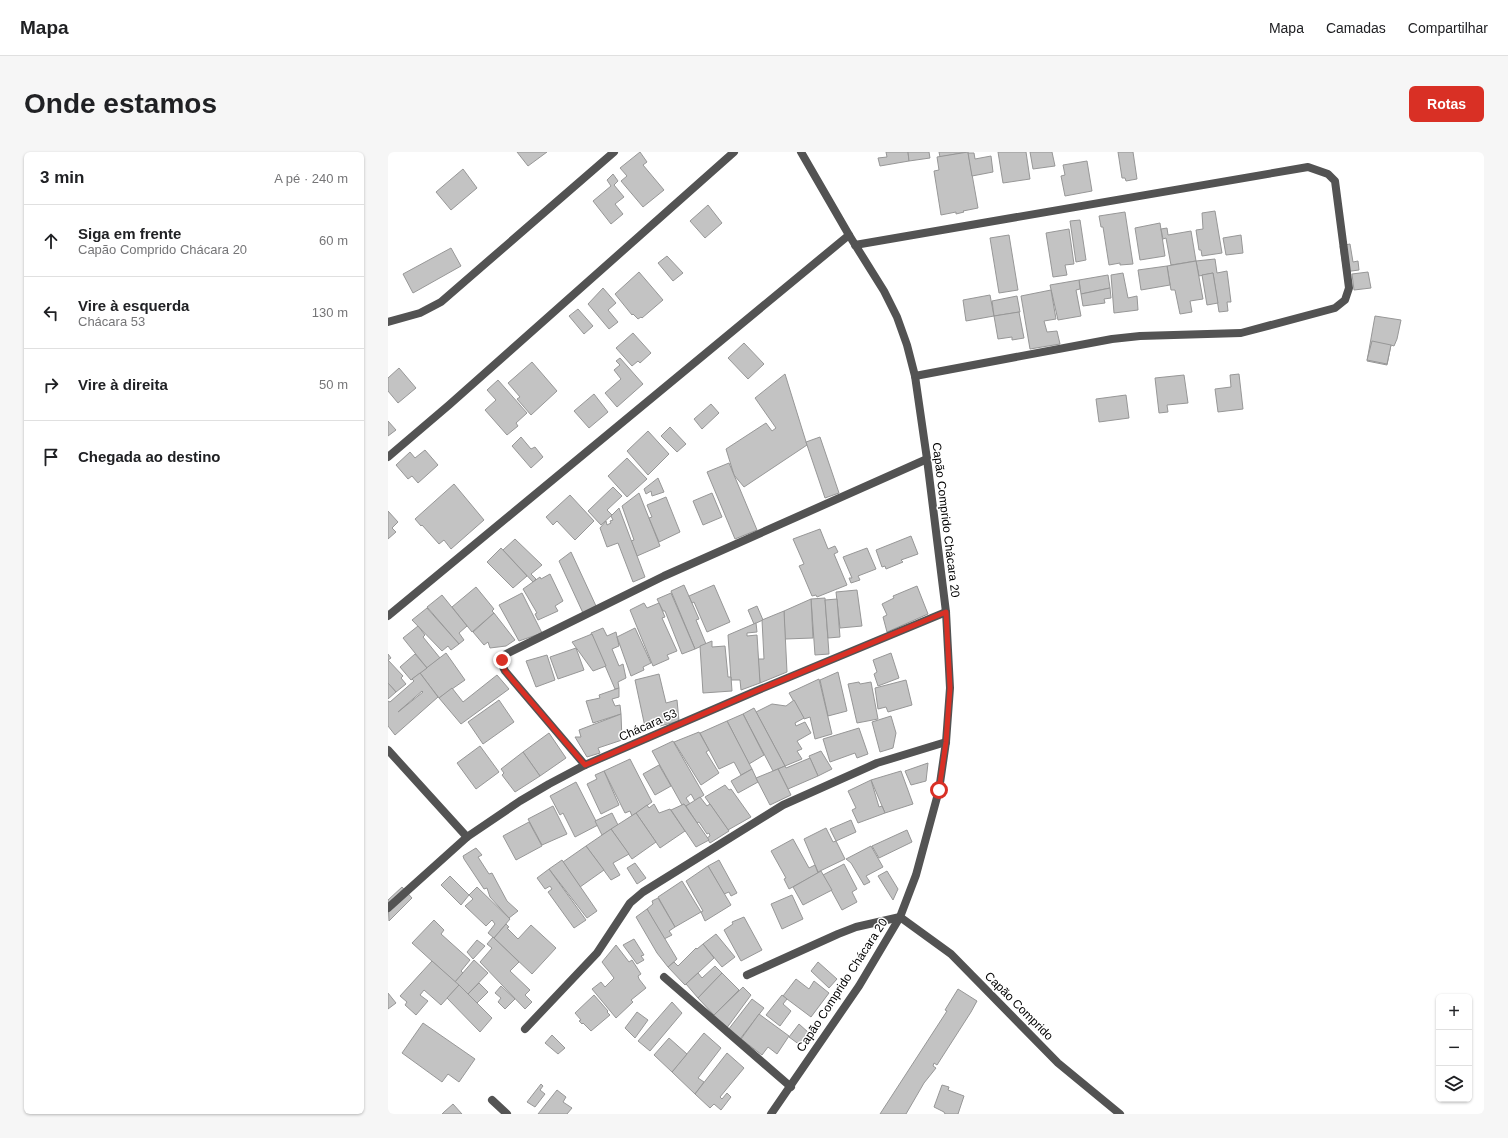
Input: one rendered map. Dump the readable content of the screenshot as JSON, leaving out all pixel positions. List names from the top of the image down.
{
  "streets": {
    "street": ["Capão Comprido Chácara 20", "Chácara 53", "Capão Comprido"]
  },
  "crossings": [
    ["Capão Comprido Chácara 20", "Chácara 53"],
    ["Capão Comprido Chácara 20", "Capão Comprido"]
  ],
  "page": {
    "header": "Mapa",
    "nav": ["Mapa", "Camadas", "Compartilhar"],
    "buttons": "Rotas",
    "title": "Onde estamos",
    "heading": ["3 min", "A pé · 240 m"],
    "list": [
      ["Siga em frente", "Capão Comprido Chácara 20", "60 m"],
      ["Vire à esquerda", "Chácara 53", "130 m"],
      ["Vire à direita", "50 m"],
      "Chegada ao destino"
    ],
    "map_buttons": ["+", "−"]
  }
}
